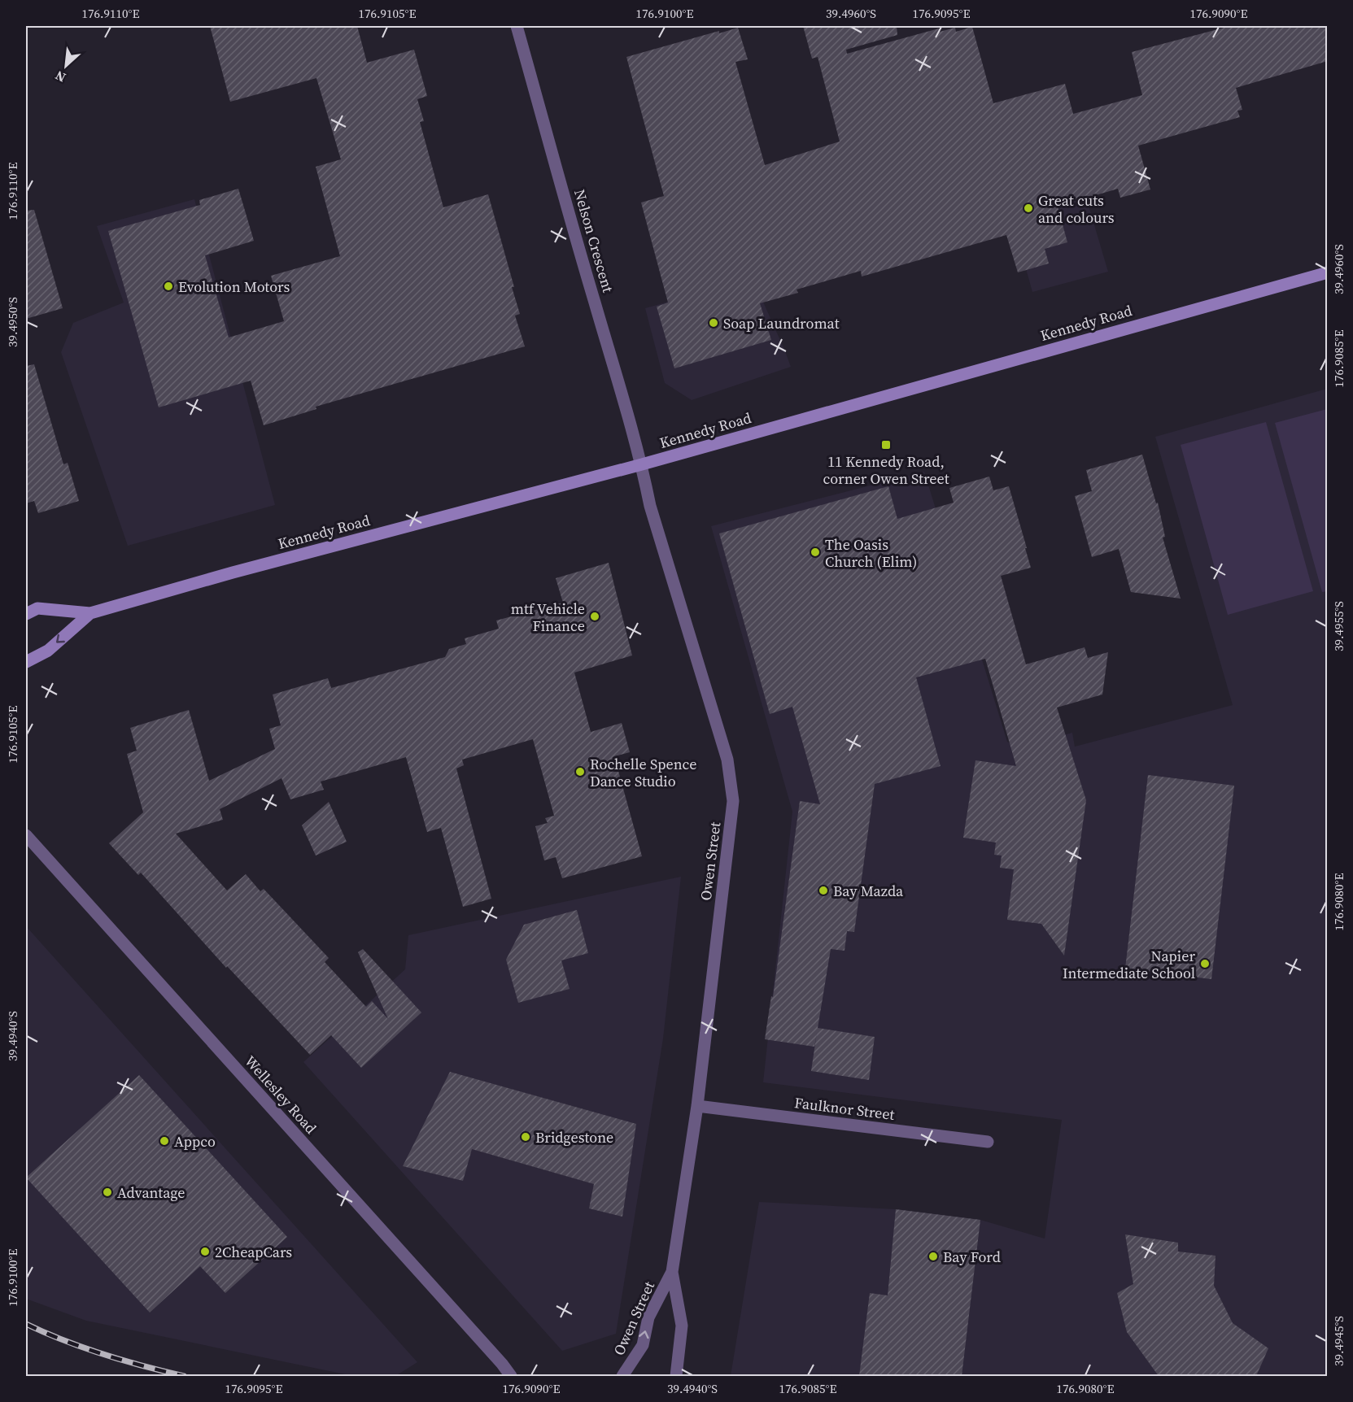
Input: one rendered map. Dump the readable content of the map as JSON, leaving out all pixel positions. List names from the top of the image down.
{
  "streets": {
    "main road": ["Kennedy Road"],
    "street": [
      "Nelson Crescent",
      "Owen Street",
      "Wellesley Road",
      "Faulknor Street"
    ]
  },
  "crossings": [
    ["Nelson Crescent", "Kennedy Road"],
    ["Nelson Crescent", "Owen Street"],
    ["Kennedy Road", "Owen Street"],
    ["Owen Street", "Faulknor Street"]
  ],
  "places": {
    "other": [
      "Great cuts and colours",
      "Evolution Motors",
      "Soap Laundromat",
      "The Oasis Church (Elim)",
      "mtf Vehicle Finance",
      "Rochelle Spence Dance Studio",
      "Bay Mazda",
      "Napier Intermediate School",
      "Bridgestone",
      "Appco",
      "Advantage",
      "2CheapCars",
      "Bay Ford"
    ],
    "transit": ["11 Kennedy Road, corner Owen Street"]
  },
  "north": "bottom left",
  "coordinates": [
    "176.9110°E",
    "176.9105°E",
    "176.9100°E",
    "39.4960°S",
    "176.9095°E",
    "176.9090°E",
    "39.4950°S",
    "176.9085°E",
    "39.4955°S",
    "176.9080°E",
    "39.4940°S",
    "39.4945°S"
  ]
}
